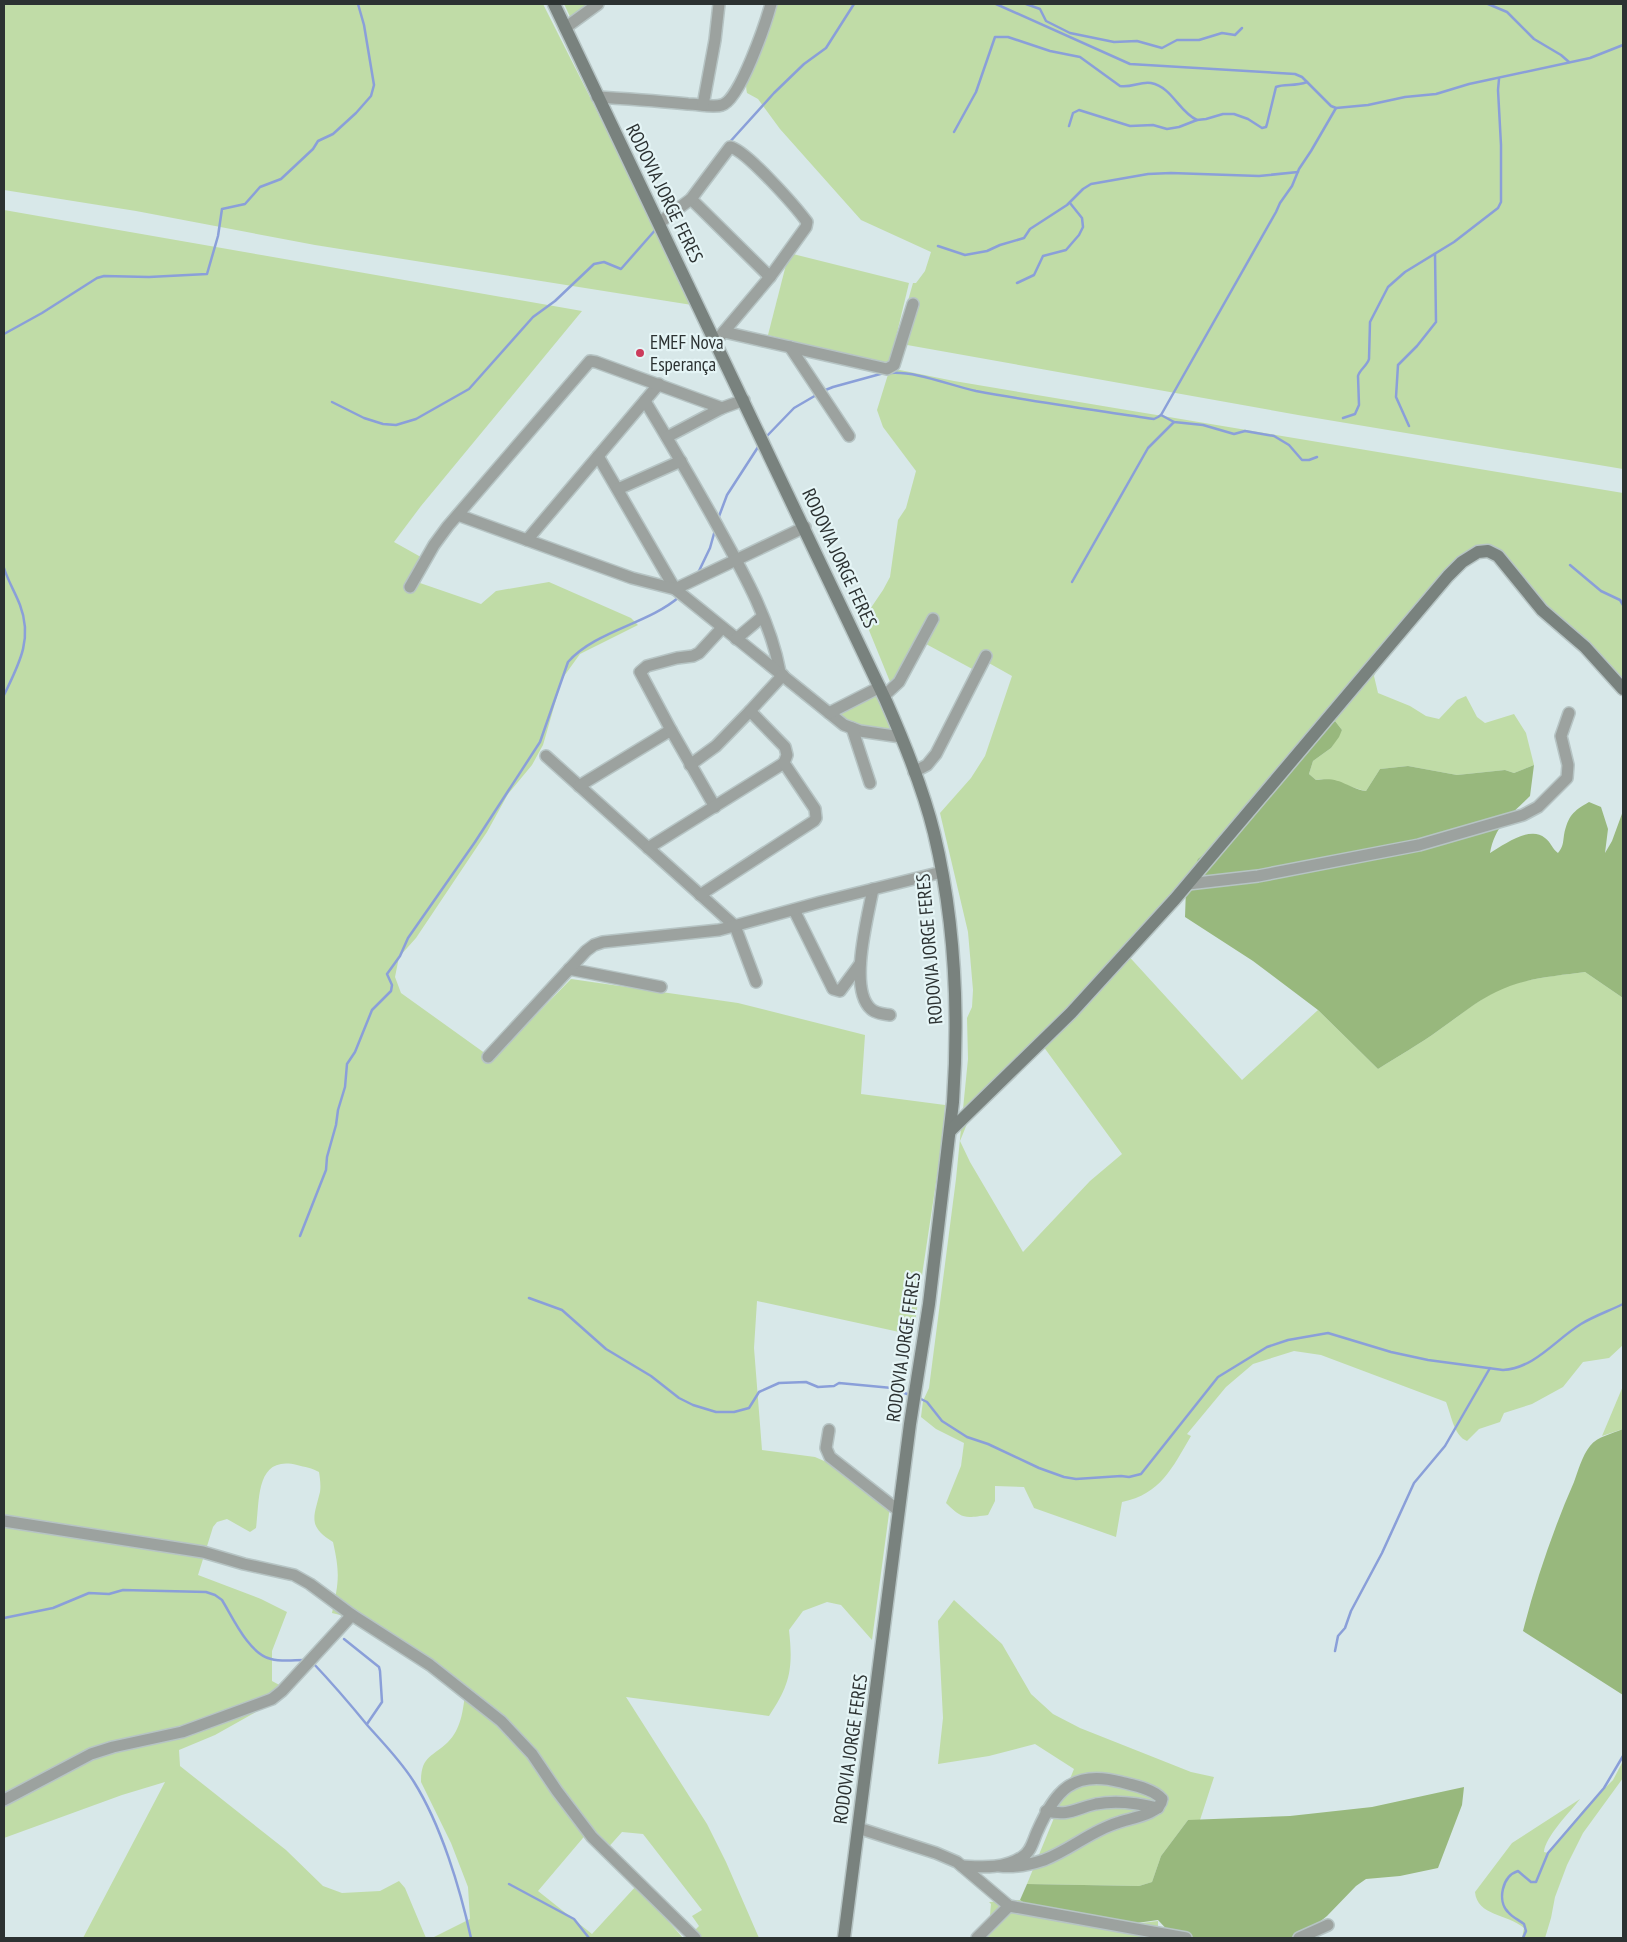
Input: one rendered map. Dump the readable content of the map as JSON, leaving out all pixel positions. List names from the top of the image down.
{
  "streets": {
    "main road": ["RODOVIA JORGE FERES"]
  },
  "places": ["EMEF Nova Esperança"]
}
